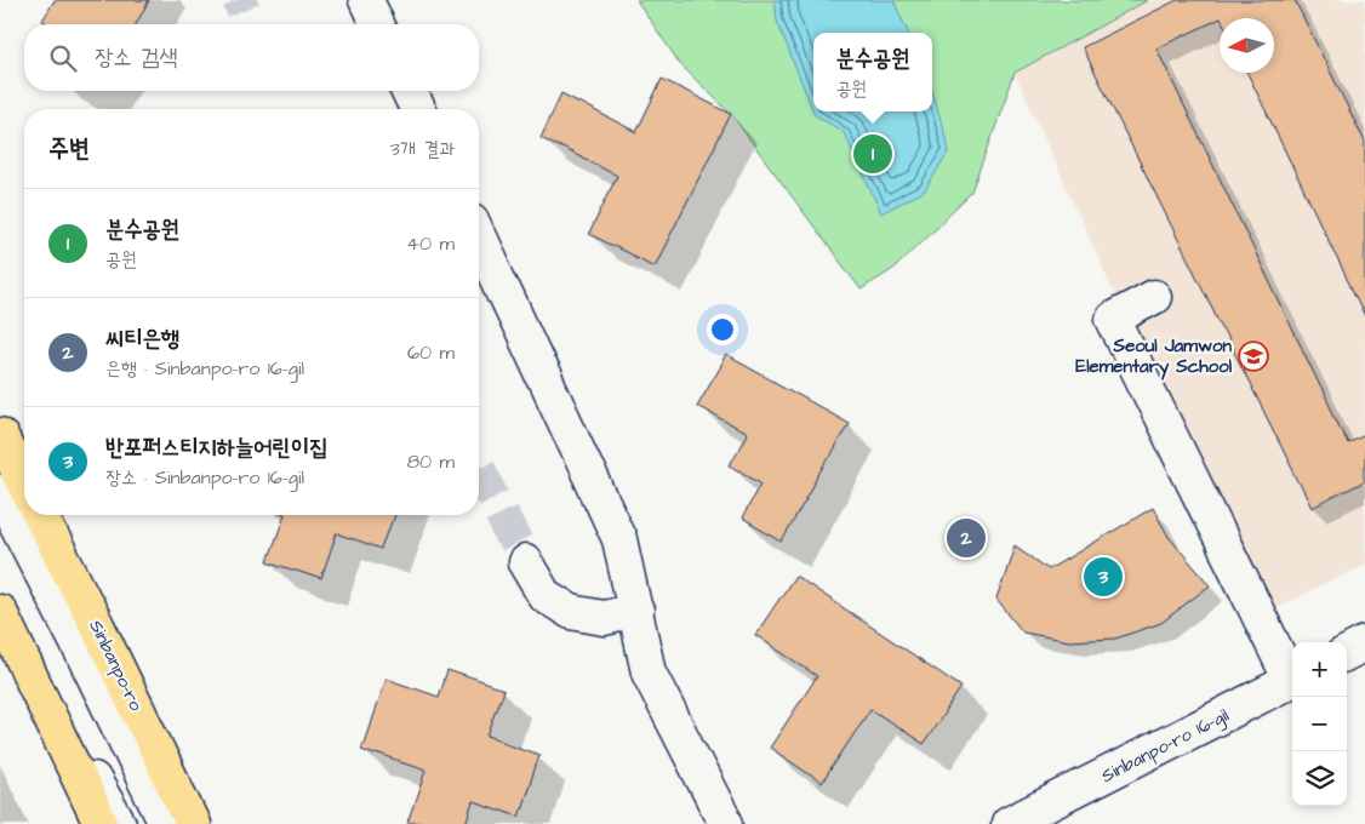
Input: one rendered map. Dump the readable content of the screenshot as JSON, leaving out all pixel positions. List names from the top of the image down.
{
  "streets": {
    "main road": ["Sinbanpo-ro"],
    "street": ["Sinbanpo-ro 16-gil"]
  },
  "places": {
    "school or university": ["Seoul Jamwon Elementary School"]
  },
  "north": "left",
  "page": {
    "search": "장소 검색",
    "popup": ["분수공원", "공원"],
    "heading": ["주변", "3개 결과"],
    "pins": ["1", "2", "3"],
    "list": [
      {
        "mark": "1",
        "name": "분수공원",
        "note": "공원",
        "value": "40 m"
      },
      {
        "mark": "2",
        "name": "씨티은행",
        "note": "은행 · Sinbanpo-ro 16-gil",
        "value": "60 m"
      },
      {
        "mark": "3",
        "name": "반포퍼스티지하늘어린이집",
        "note": "장소 · Sinbanpo-ro 16-gil",
        "value": "80 m"
      }
    ],
    "map_buttons": ["+", "−"]
  }
}
